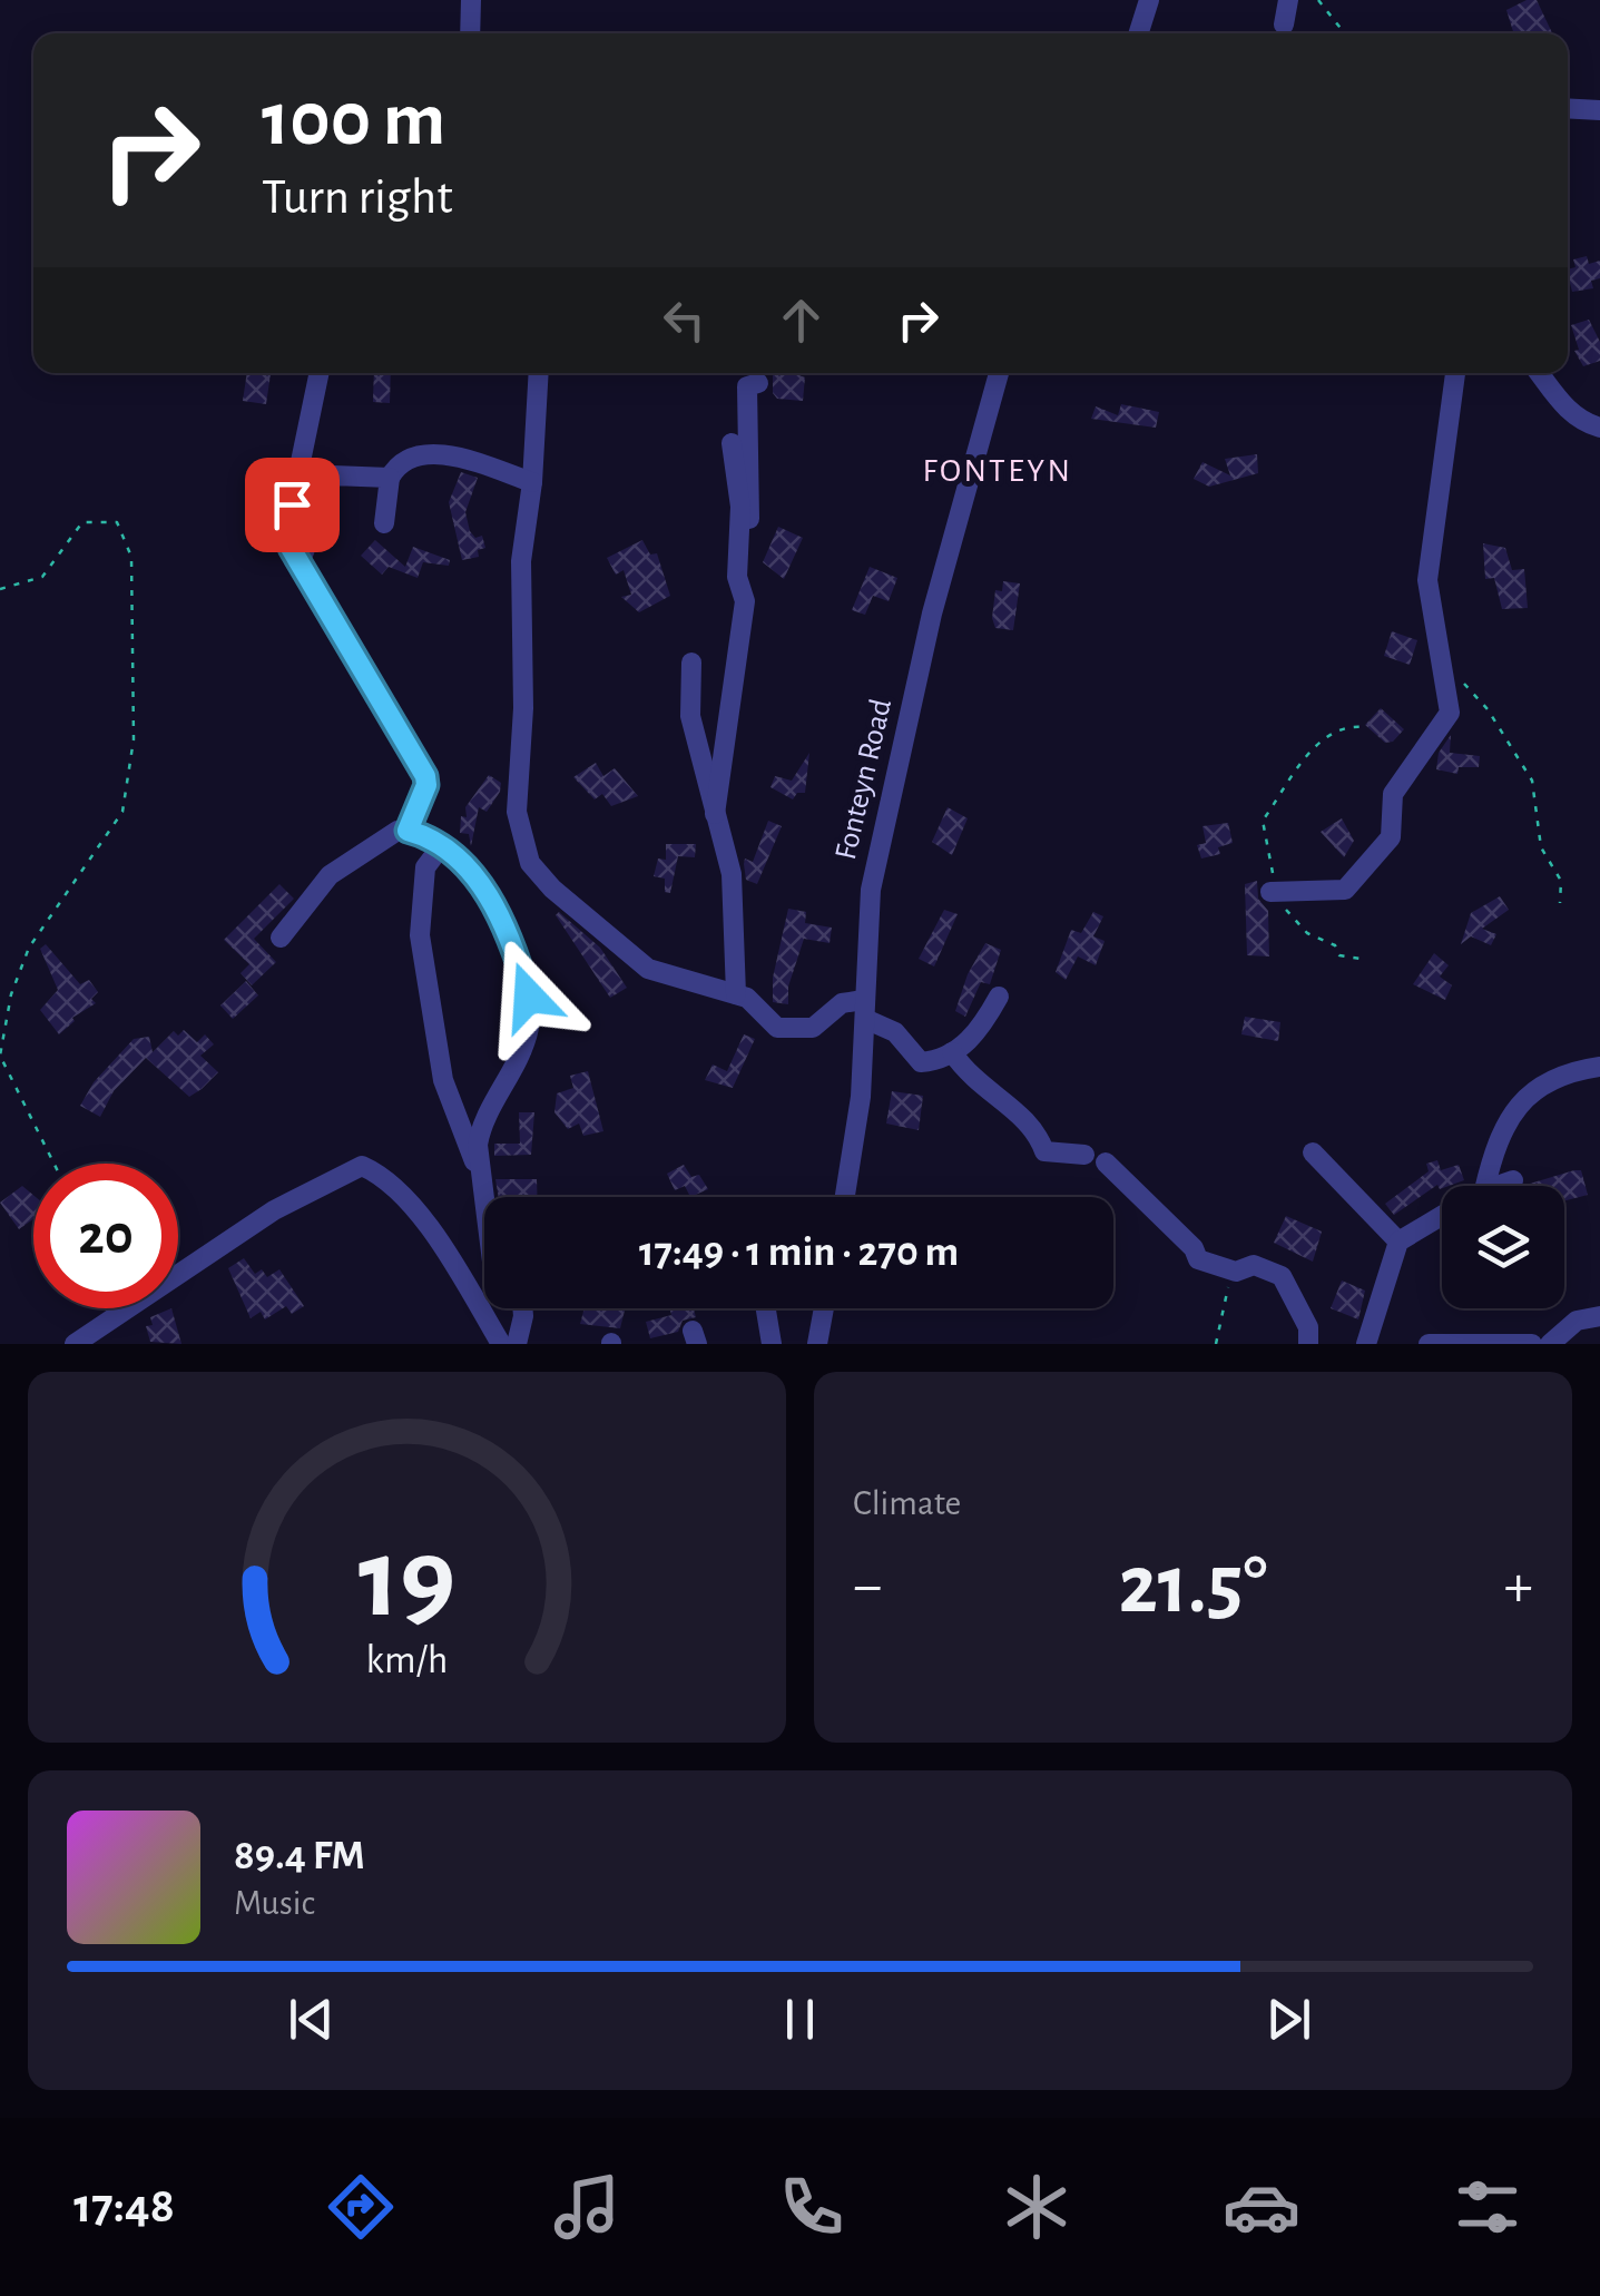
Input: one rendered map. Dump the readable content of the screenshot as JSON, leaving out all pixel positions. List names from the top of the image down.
{
  "streets": {
    "street": ["Fonteyn Road"]
  },
  "districts": ["FONTEYN"],
  "page": {
    "turn": ["100 m", "Turn right"],
    "limit": "20",
    "trip": "17:49 · 1 min · 270 m",
    "tile": "Climate",
    "heat": ["−", "21.5°", "+"],
    "song": ["89.4 FM", "Music"],
    "tabs": "17:48",
    "gauge": ["19", "km/h"]
  }
}
